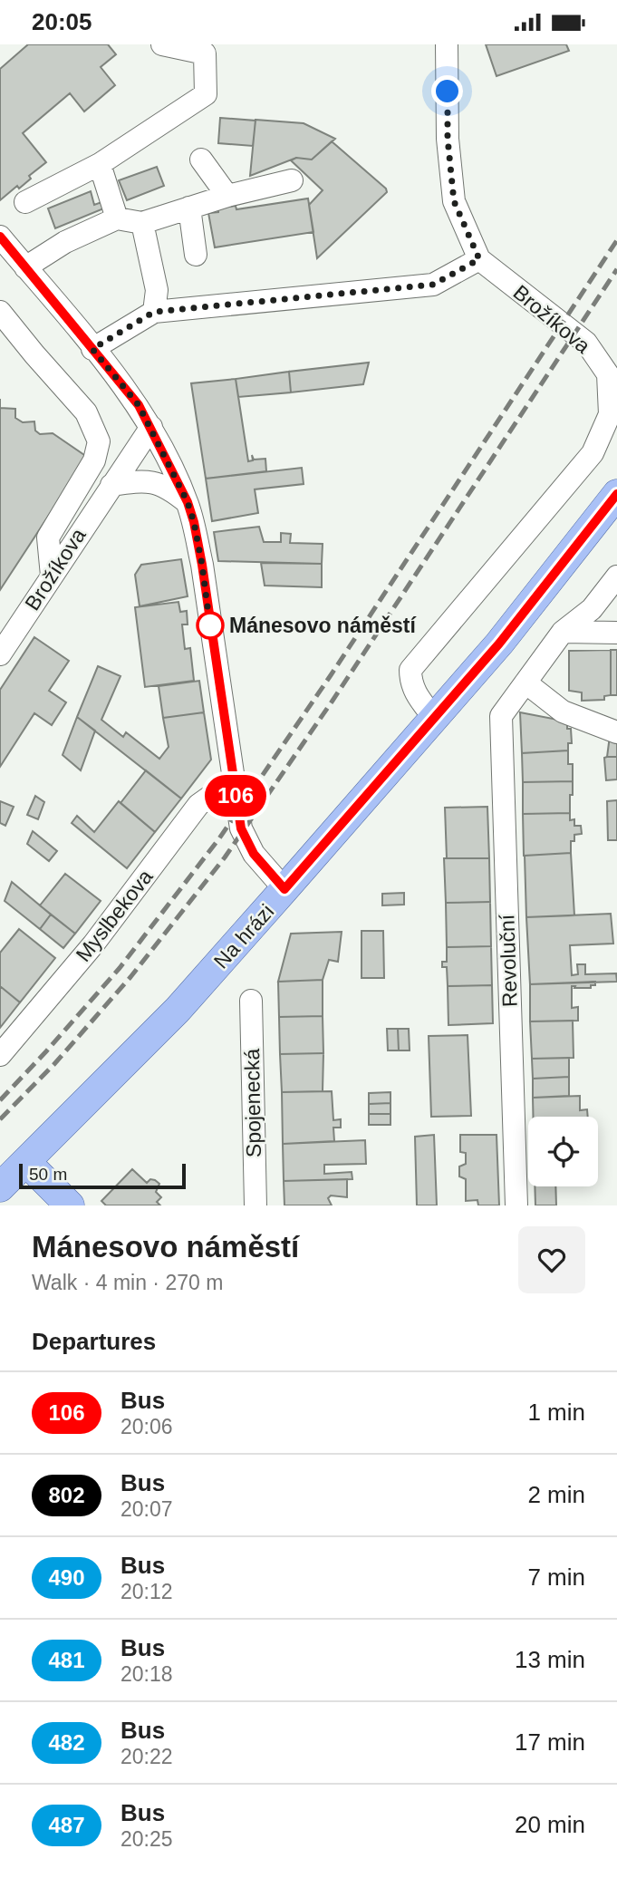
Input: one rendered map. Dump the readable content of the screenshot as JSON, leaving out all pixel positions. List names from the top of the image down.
{
  "streets": {
    "main road": ["Na hrázi"],
    "street": [
      "Brožíkova",
      "Myslbekova",
      "Revoluční",
      "Spojenecká"
    ]
  },
  "crossings": [
    ["Brožíkova", "Na hrázi"]
  ],
  "places": ["Mánesovo náměstí"],
  "lines": ["bus line 106"],
  "scale_bar": "50 m",
  "page": {
    "status": "20:05",
    "on_map": "106",
    "scale": "50 m",
    "heading": [
      ["Mánesovo náměstí", "Walk · 4 min · 270 m"],
      "Departures"
    ],
    "list": [
      {
        "mark": "106",
        "name": "Bus",
        "note": "20:06",
        "value": "1 min"
      },
      {
        "mark": "802",
        "name": "Bus",
        "note": "20:07",
        "value": "2 min"
      },
      {
        "mark": "490",
        "name": "Bus",
        "note": "20:12",
        "value": "7 min"
      },
      {
        "mark": "481",
        "name": "Bus",
        "note": "20:18",
        "value": "13 min"
      },
      {
        "mark": "482",
        "name": "Bus",
        "note": "20:22",
        "value": "17 min"
      },
      {
        "mark": "487",
        "name": "Bus",
        "note": "20:25",
        "value": "20 min"
      }
    ]
  }
}
